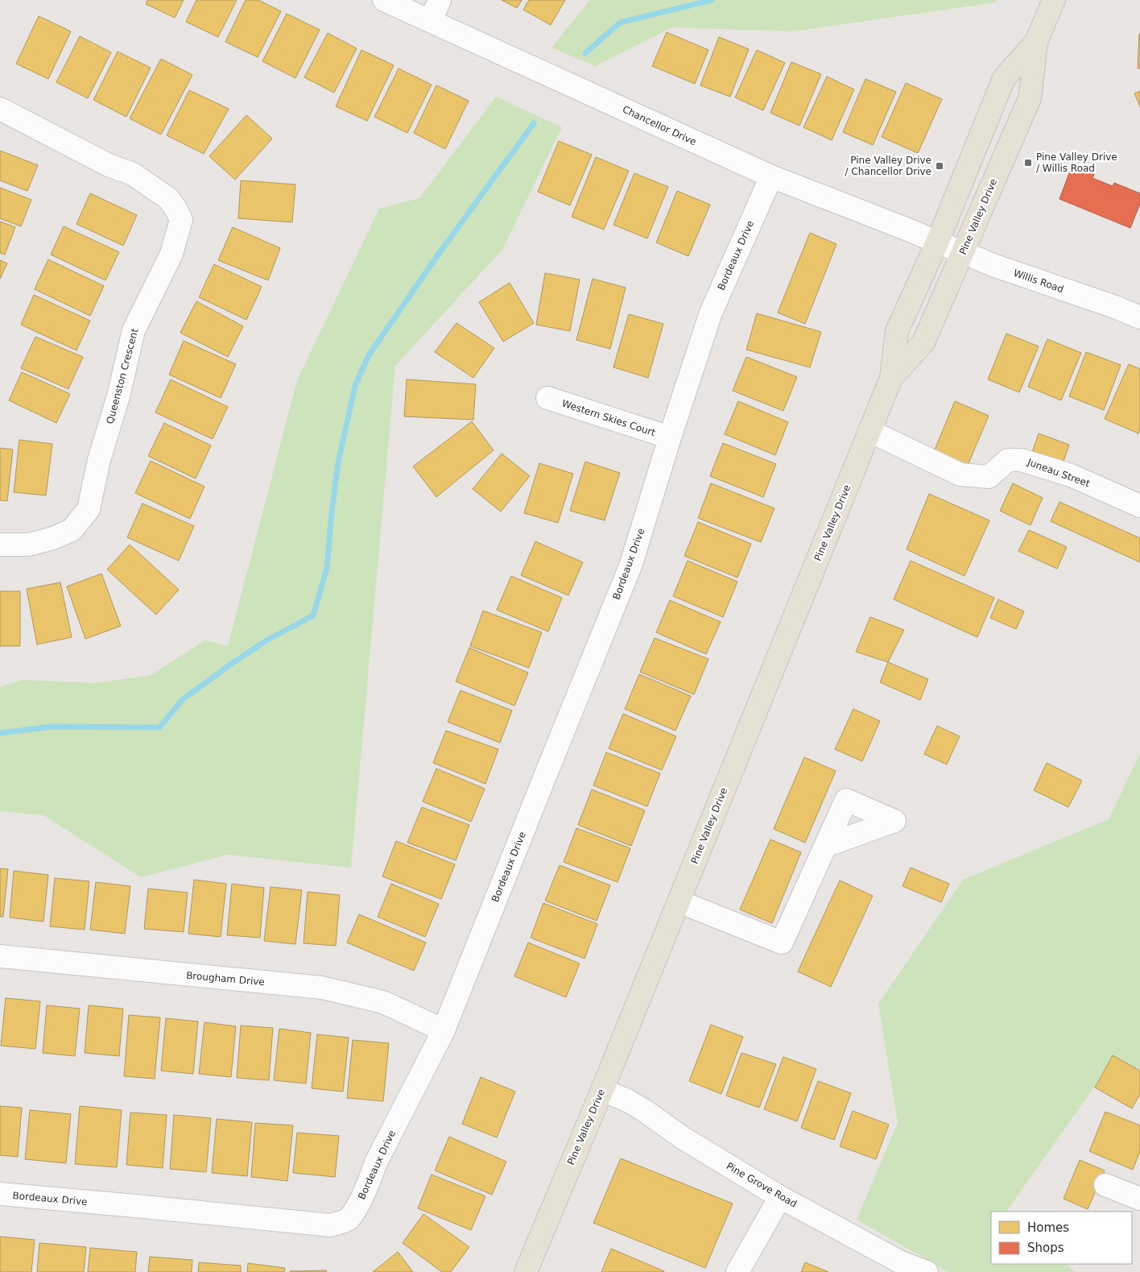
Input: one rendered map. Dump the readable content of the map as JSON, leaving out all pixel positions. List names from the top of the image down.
{
  "streets": {
    "main road": ["Pine Valley Drive"],
    "street": [
      "Chancellor Drive",
      "Bordeaux Drive",
      "Willis Road",
      "Queenston Crescent",
      "Western Skies Court",
      "Juneau Street",
      "Brougham Drive",
      "Pine Grove Road"
    ]
  },
  "crossings": [
    ["Chancellor Drive", "Pine Valley Drive"],
    ["Chancellor Drive", "Bordeaux Drive"],
    ["Chancellor Drive", "Willis Road"],
    ["Pine Valley Drive", "Willis Road"],
    ["Pine Valley Drive", "Juneau Street"],
    ["Pine Valley Drive", "Pine Grove Road"],
    ["Bordeaux Drive", "Western Skies Court"],
    ["Bordeaux Drive", "Brougham Drive"]
  ],
  "places": {
    "transit": ["Pine Valley Drive / Willis Road", "Pine Valley Drive / Chancellor Drive"]
  },
  "legend": ["Homes", "Shops"]
}
